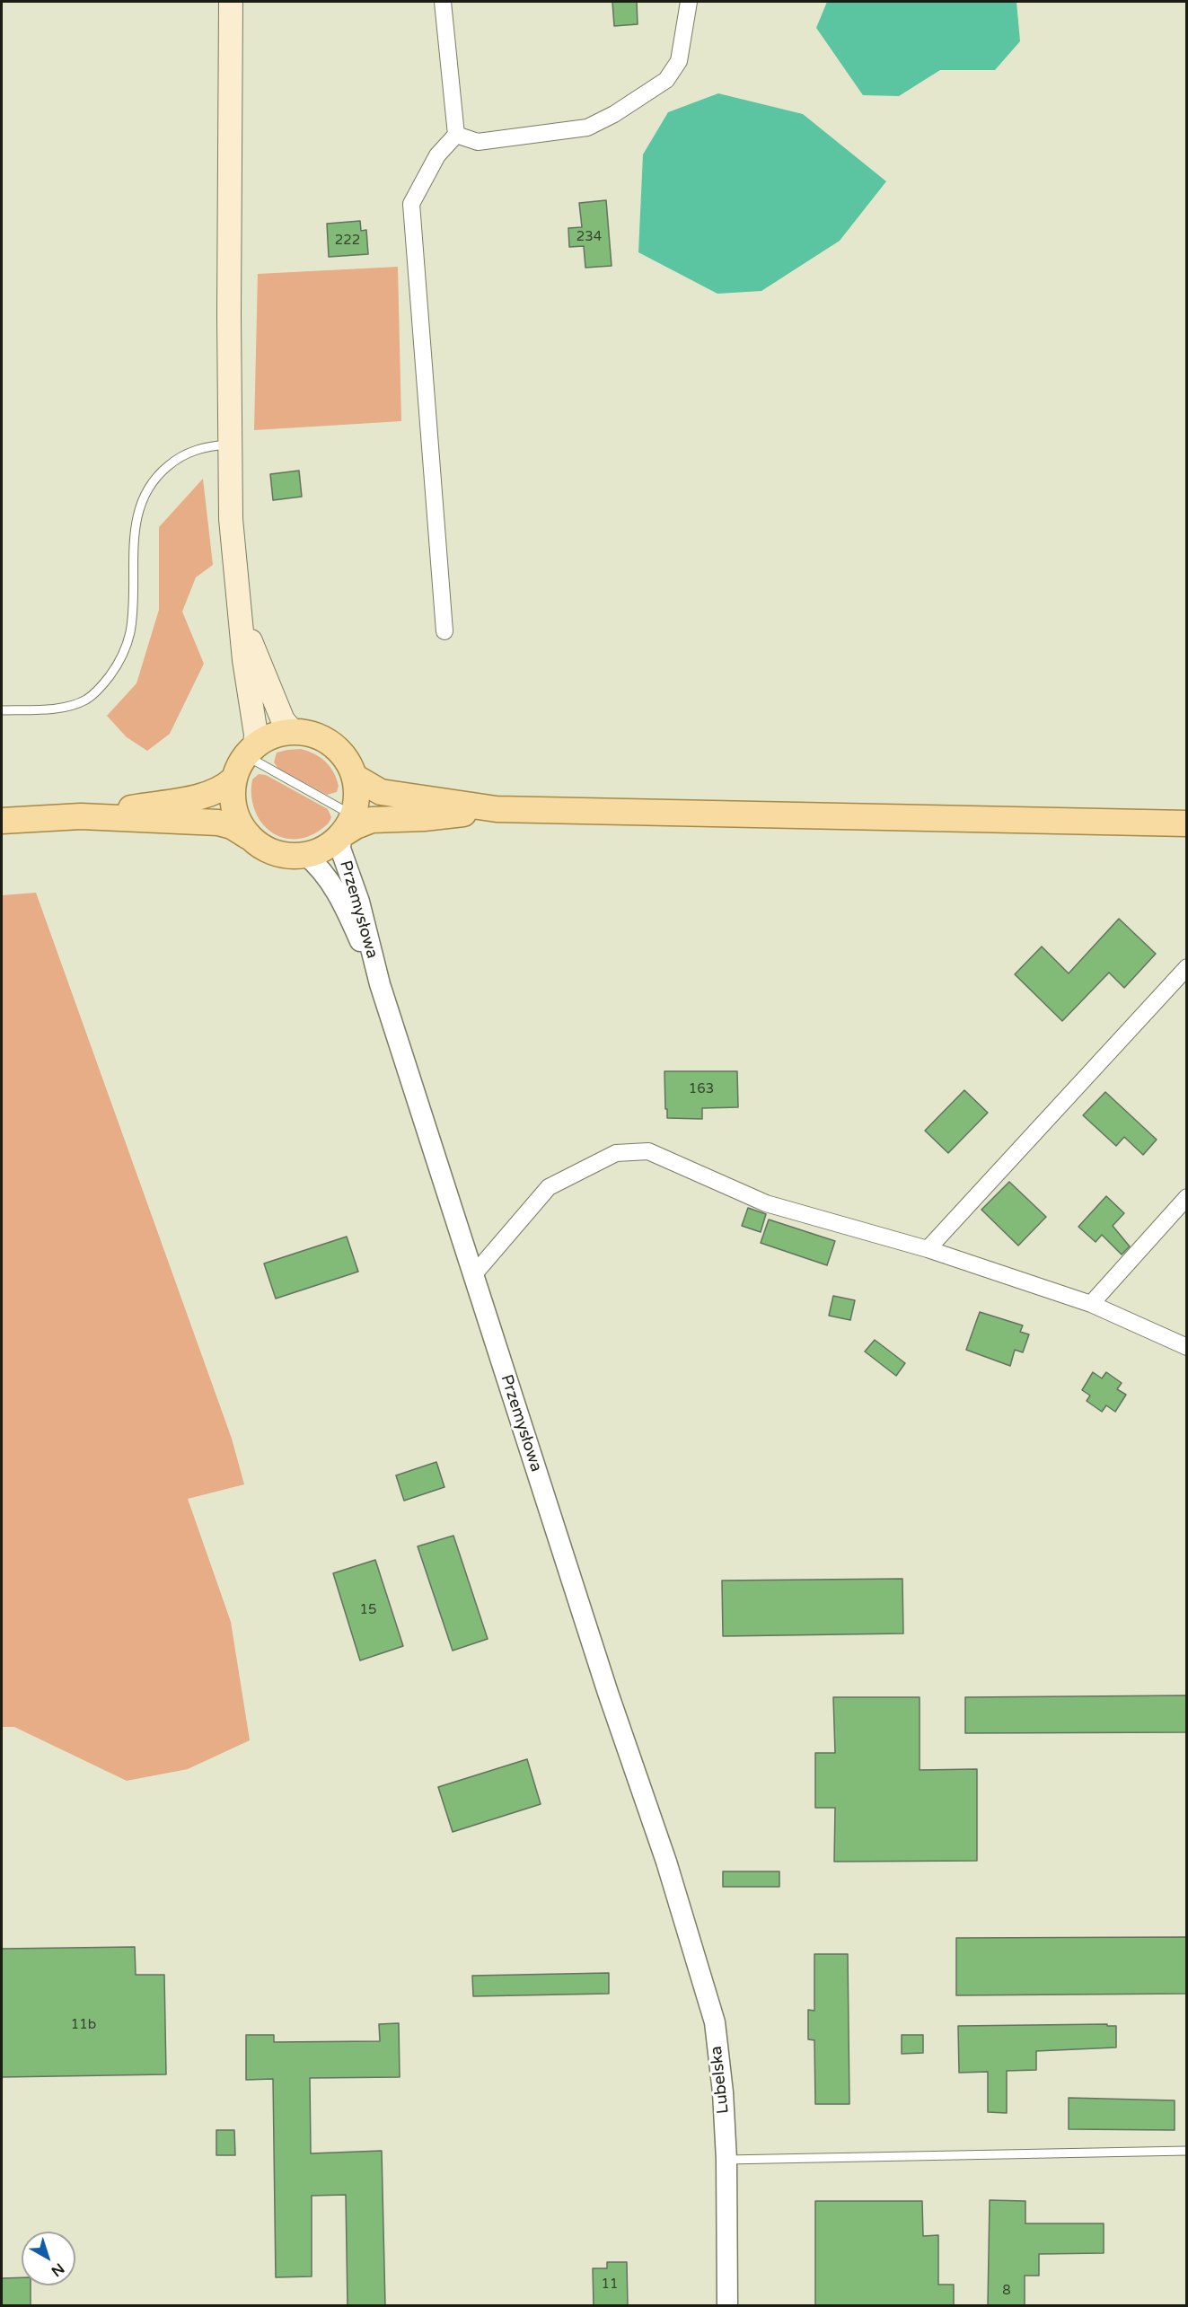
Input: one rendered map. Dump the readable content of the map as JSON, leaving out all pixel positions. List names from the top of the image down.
{
  "streets": {
    "street": ["Przemysłowa", "Lubelska"]
  },
  "crossings": [
    ["Przemysłowa", "Lubelska"]
  ],
  "house_numbers": [
    "234",
    "222",
    "163",
    "15",
    "11b",
    "11",
    "8"
  ],
  "north": "bottom right"
}
